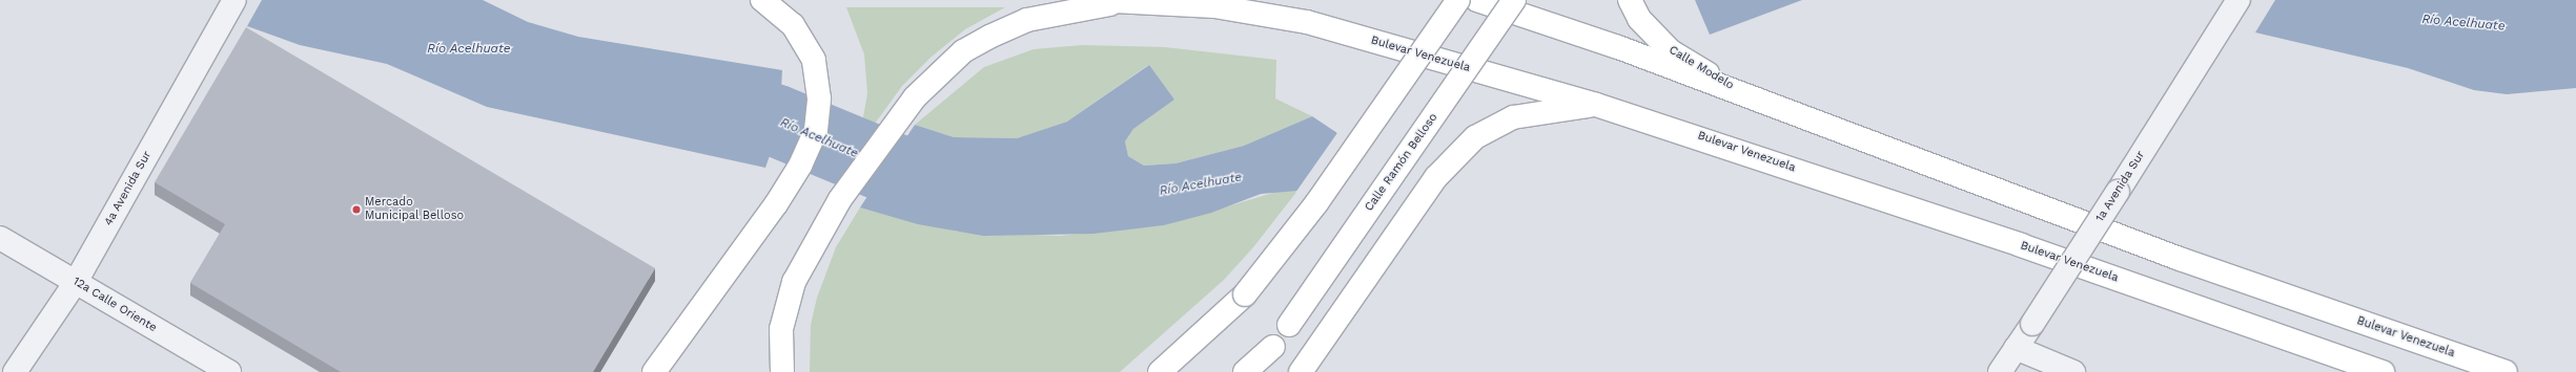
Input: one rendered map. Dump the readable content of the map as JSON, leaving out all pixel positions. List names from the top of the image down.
{
  "streets": {
    "main road": ["Bulevar Venezuela", "Calle Modelo", "Calle Ramón Belloso"],
    "street": ["1a Avenida Sur", "4a Avenida Sur", "12a Calle Oriente"]
  },
  "crossings": [
    ["Bulevar Venezuela", "Calle Modelo"],
    ["4a Avenida Sur", "12a Calle Oriente"]
  ],
  "water": ["Río Acelhuate"],
  "places": ["Mercado Municipal Belloso"]
}
